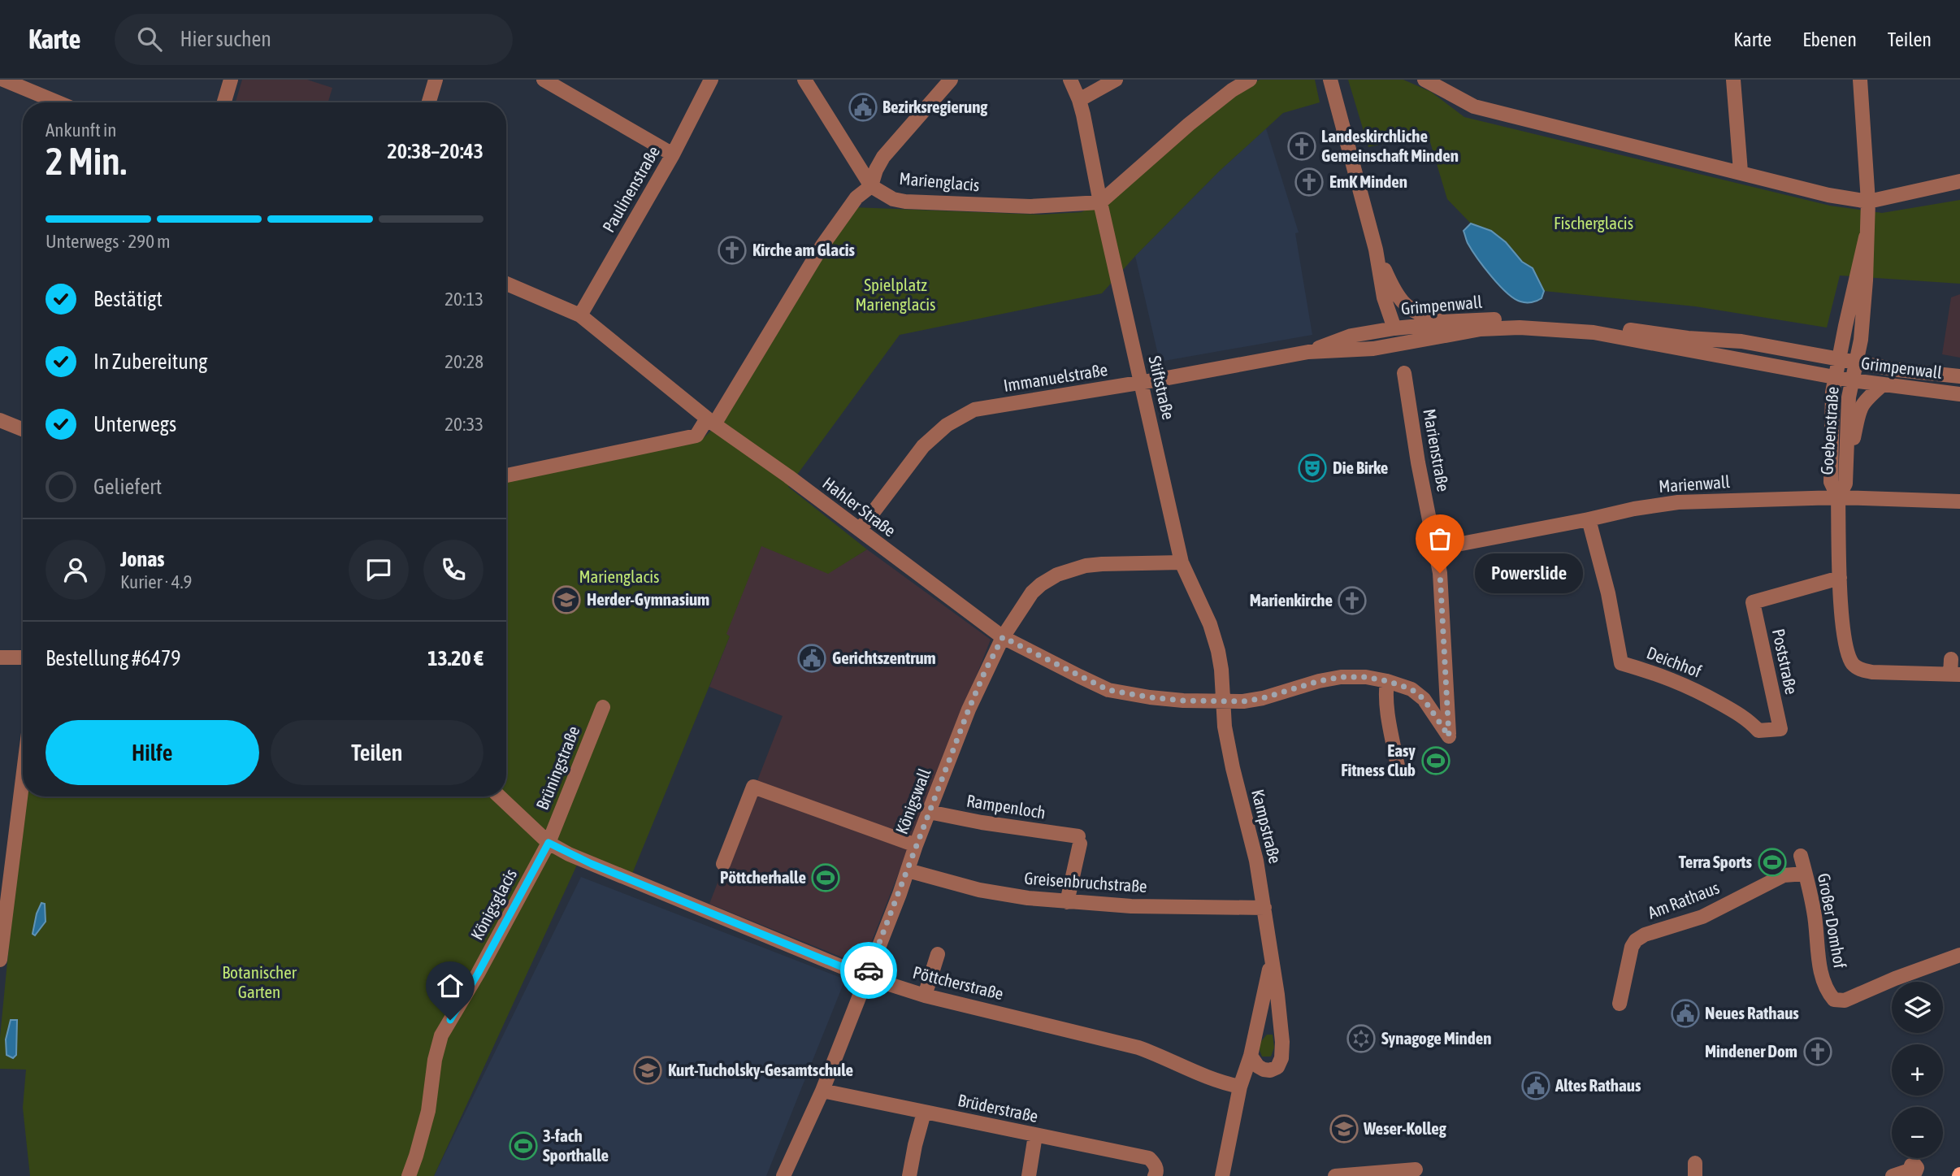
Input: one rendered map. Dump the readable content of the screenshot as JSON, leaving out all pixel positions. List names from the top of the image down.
{
  "streets": {
    "street": [
      "Marienglacis",
      "Paulinenstraße",
      "Grimpenwall",
      "Immanuelstraße",
      "Stiftstraße",
      "Goebenstraße",
      "Marienstraße",
      "Marienwall",
      "Hahler Straße",
      "Poststraße",
      "Deichhof",
      "Brüningstraße",
      "Königswall",
      "Rampenloch",
      "Kampstraße",
      "Greisenbruchstraße",
      "Am Rathaus",
      "Königsglacis",
      "Großer Domhof",
      "Pöttcherstraße",
      "Brüderstraße"
    ]
  },
  "crossings": [
    ["Marienglacis", "Stiftstraße"],
    ["Paulinenstraße", "Hahler Straße"],
    ["Grimpenwall", "Immanuelstraße"],
    ["Grimpenwall", "Goebenstraße"],
    ["Immanuelstraße", "Stiftstraße"],
    ["Immanuelstraße", "Hahler Straße"],
    ["Stiftstraße", "Hahler Straße"],
    ["Stiftstraße", "Königswall"],
    ["Stiftstraße", "Kampstraße"],
    ["Goebenstraße", "Marienwall"],
    ["Marienstraße", "Marienwall"],
    ["Marienstraße", "Hahler Straße"],
    ["Marienwall", "Deichhof"],
    ["Hahler Straße", "Königswall"],
    ["Hahler Straße", "Kampstraße"],
    ["Poststraße", "Deichhof"],
    ["Brüningstraße", "Königsglacis"],
    ["Brüningstraße", "Pöttcherstraße"],
    ["Königswall", "Rampenloch"],
    ["Königswall", "Greisenbruchstraße"],
    ["Königswall", "Pöttcherstraße"],
    ["Königswall", "Brüderstraße"],
    ["Rampenloch", "Greisenbruchstraße"],
    ["Kampstraße", "Greisenbruchstraße"],
    ["Kampstraße", "Pöttcherstraße"],
    ["Am Rathaus", "Großer Domhof"],
    ["Königsglacis", "Pöttcherstraße"]
  ],
  "parks": [
    "Fischerglacis",
    "Spielplatz Marienglacis",
    "Marienglacis",
    "Botanischer Garten"
  ],
  "places": {
    "public building": [
      "Bezirksregierung",
      "Gerichtszentrum",
      "Neues Rathaus",
      "Altes Rathaus"
    ],
    "church": [
      "Landeskirchliche Gemeinschaft Minden",
      "EmK Minden",
      "Kirche am Glacis",
      "Marienkirche",
      "Mindener Dom"
    ],
    "theatre": ["Die Birke"],
    "other": ["Powerslide"],
    "school or university": ["Herder-Gymnasium", "Kurt-Tucholsky-Gesamtschule", "Weser-Kolleg"],
    "sports": [
      "Easy Fitness Club",
      "Terra Sports",
      "Pöttcherhalle",
      "3-fach Sporthalle"
    ],
    "synagogue": ["Synagoge Minden"]
  },
  "page": {
    "header": "Karte",
    "search": "Hier suchen",
    "nav": ["Karte", "Ebenen", "Teilen"],
    "heading": ["2 Min.", "Ankunft in", "20:38–20:43"],
    "panel": [
      "Jonas",
      "Kurier · 4.9",
      "Bestellung #6479",
      "13.20 €"
    ],
    "bar": "Unterwegs · 290 m",
    "list": [
      ["Bestätigt", "20:13"],
      ["In Zubereitung", "20:28"],
      ["Unterwegs", "20:33"],
      "Geliefert"
    ],
    "bubble": "Powerslide",
    "buttons": ["Hilfe", "Teilen"],
    "map_buttons": ["+", "−"]
  }
}
